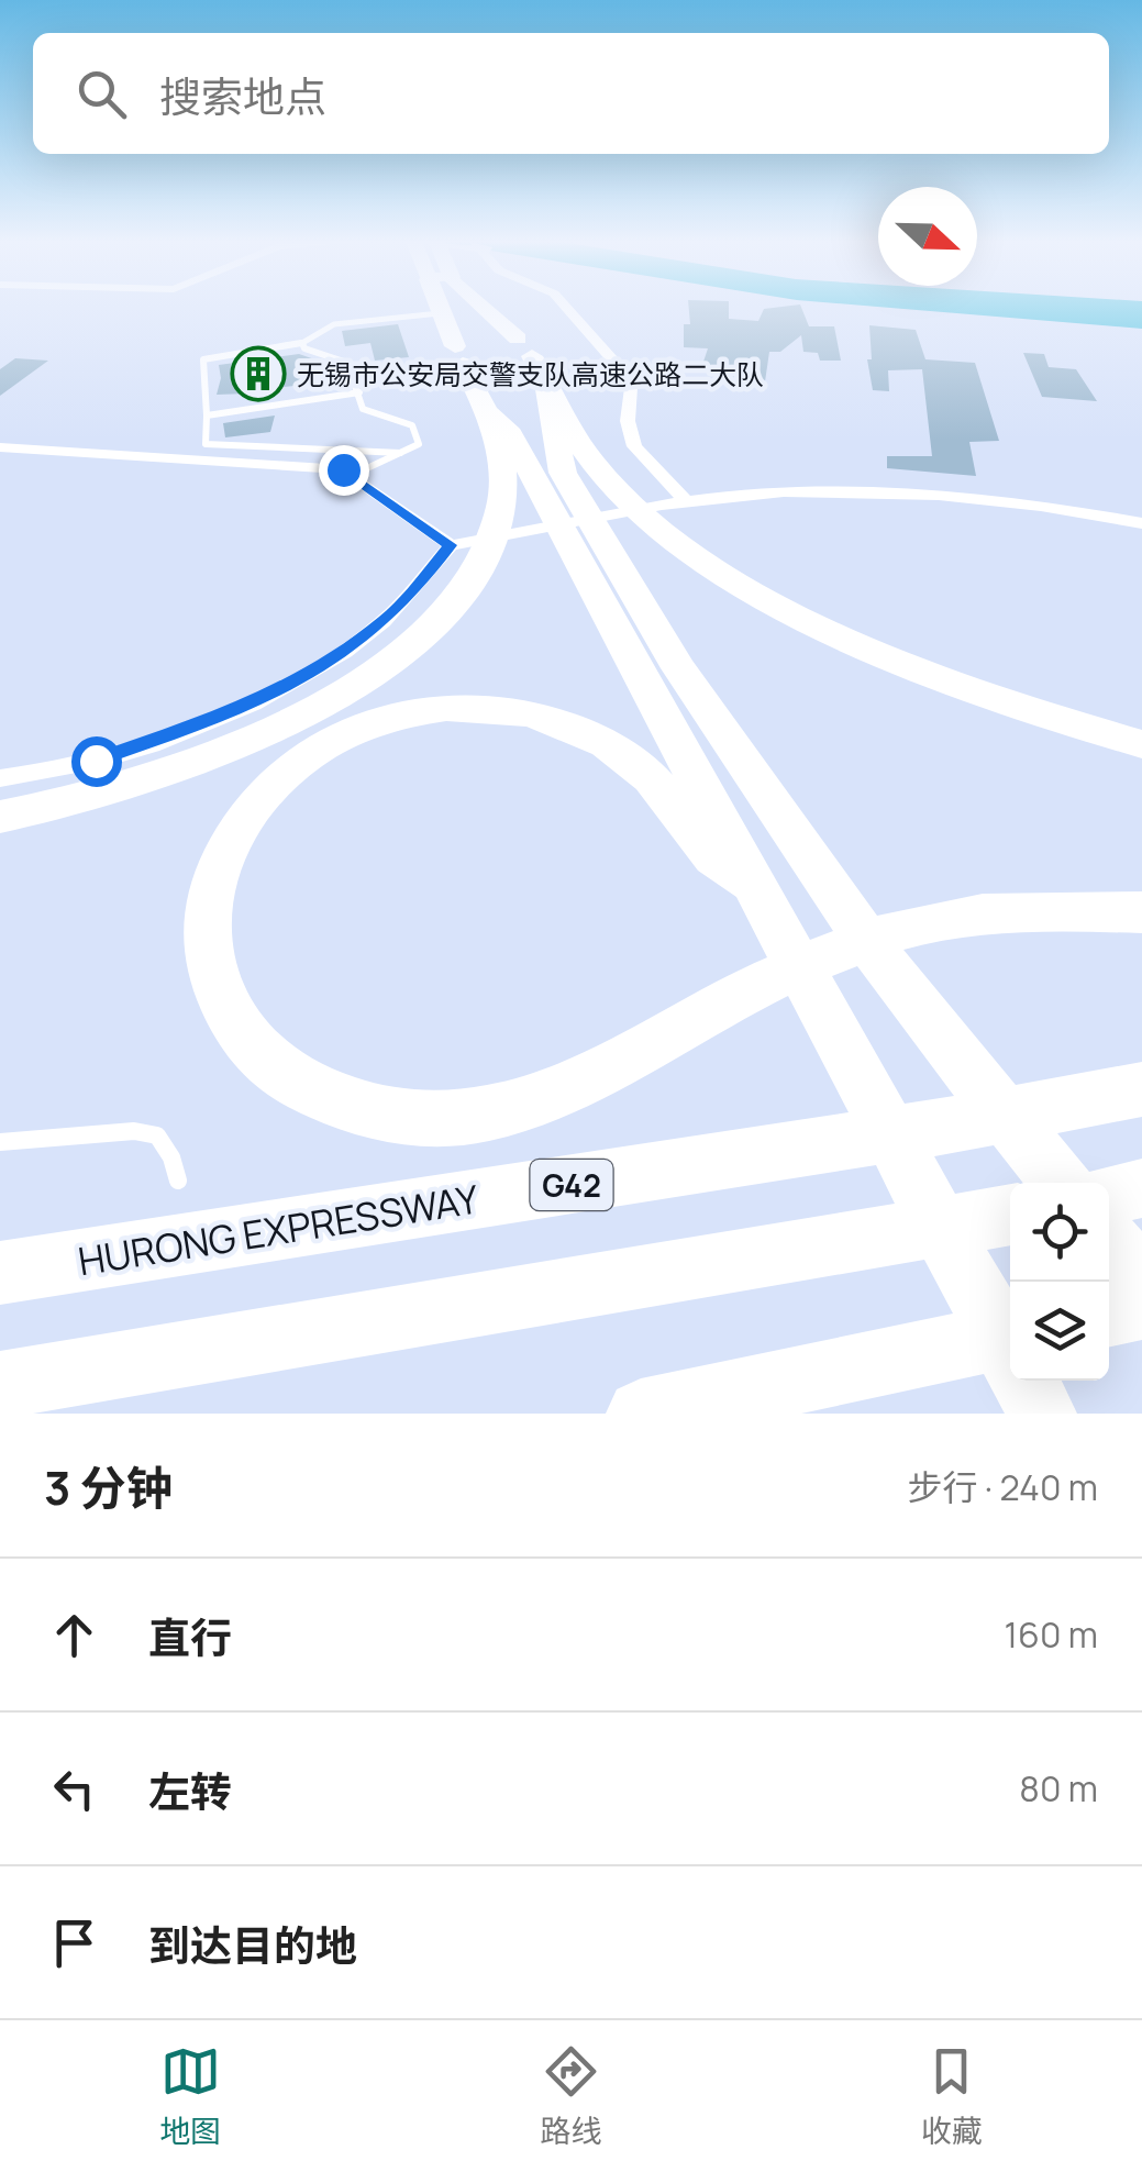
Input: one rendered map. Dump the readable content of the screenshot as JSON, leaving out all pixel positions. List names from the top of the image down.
{
  "streets": {
    "highway": ["G42", "HURONG EXPRESSWAY"]
  },
  "places": {
    "building": ["无锡市公安局交警支队高速公路二大队"]
  },
  "north": "right",
  "page": {
    "search": "搜索地点",
    "heading": ["3 分钟", "步行 · 240 m"],
    "list": [
      ["直行", "160 m"],
      ["左转", "80 m"],
      "到达目的地"
    ],
    "nav": ["地图", "路线", "收藏"]
  }
}
